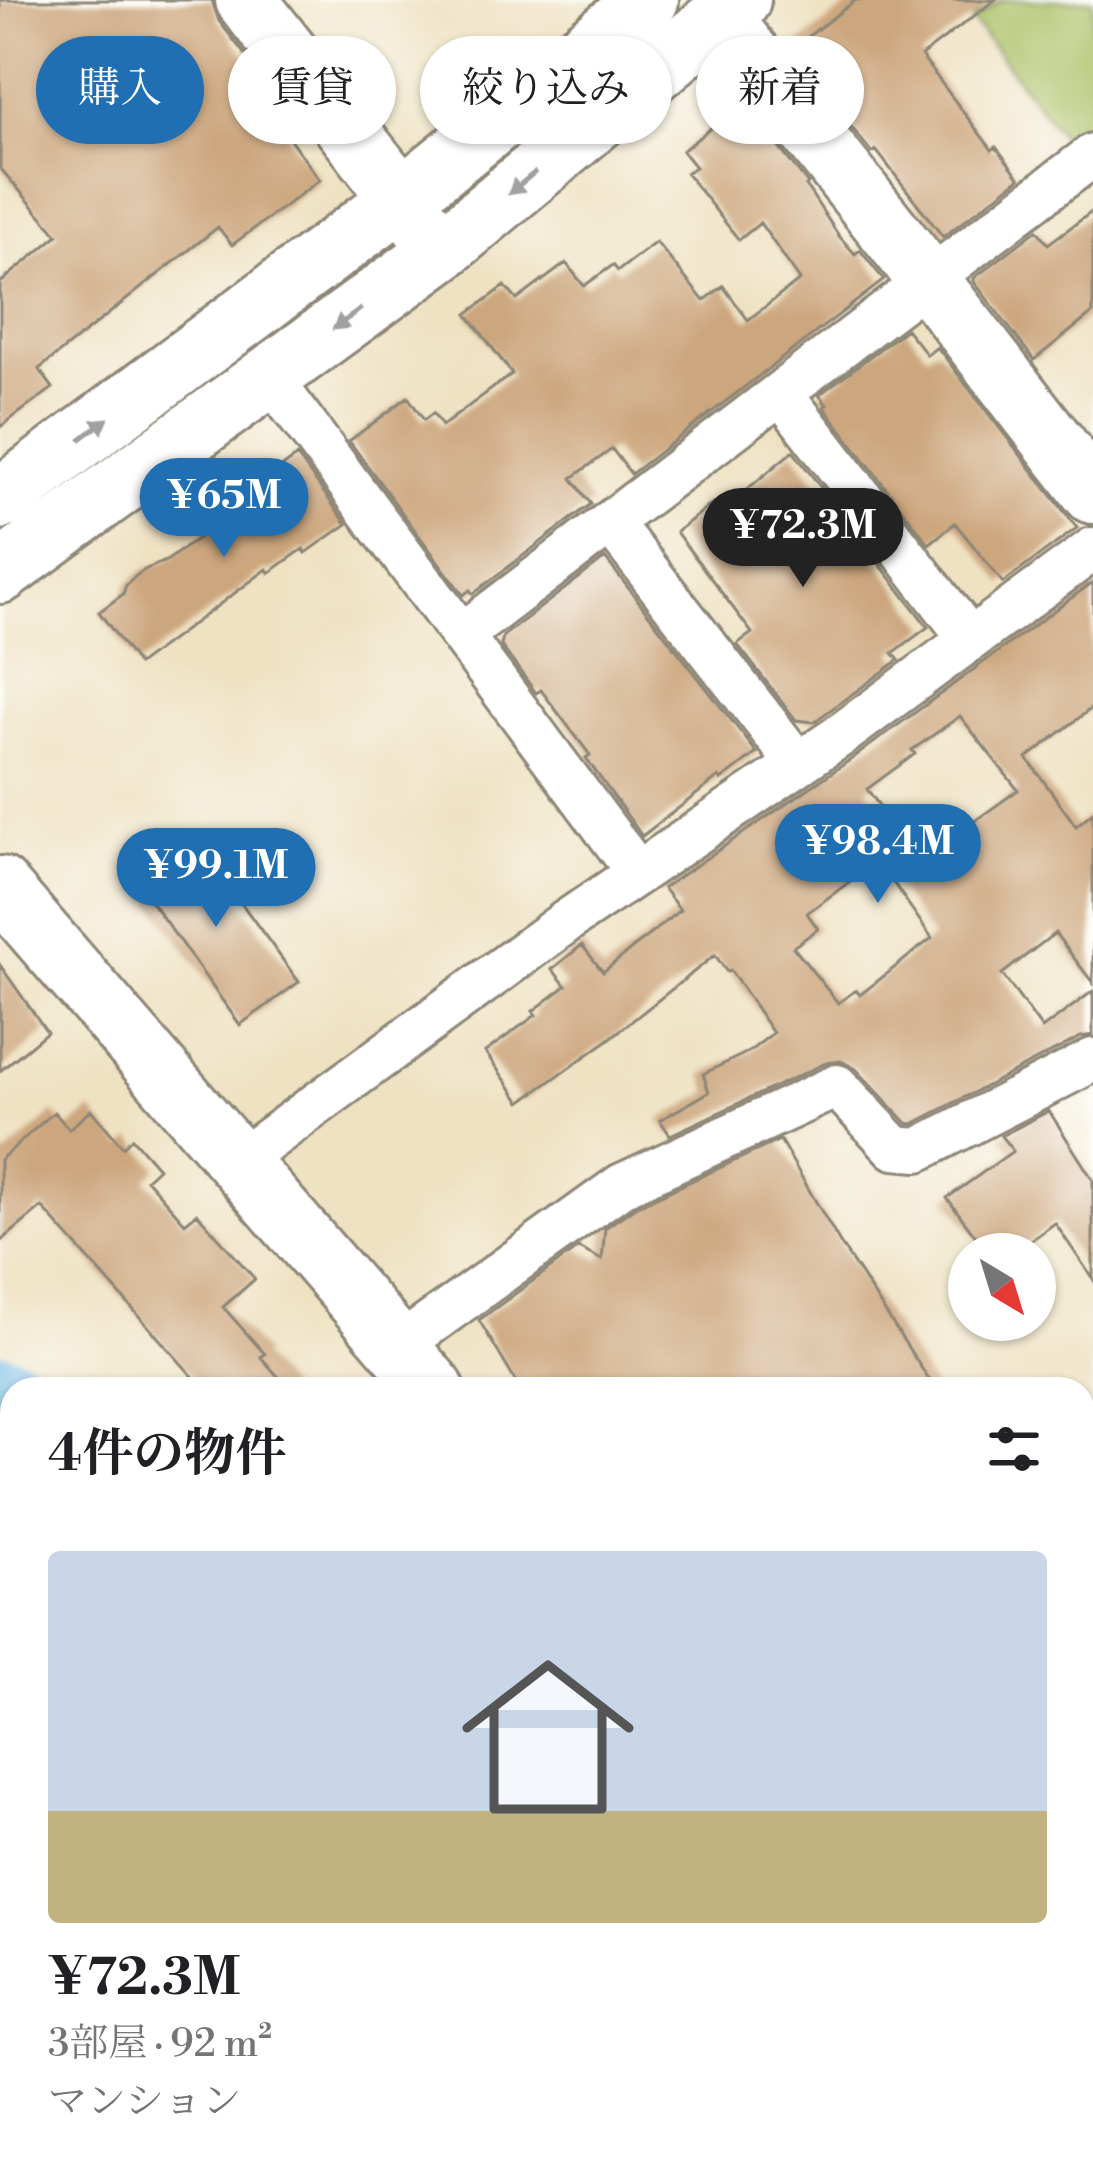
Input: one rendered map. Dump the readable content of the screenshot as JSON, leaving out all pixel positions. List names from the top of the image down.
{
  "north": "bottom right",
  "page": {
    "chip": [
      "購入",
      "賃貸",
      "絞り込み",
      "新着"
    ],
    "price": [
      "¥65M",
      "¥72.3M",
      "¥98.4M",
      "¥99.1M"
    ],
    "heading": "4件の物件",
    "list": [
      {
        "name": "¥72.3M",
        "note": "3部屋 · 92 m² · マンション"
      }
    ]
  }
}
